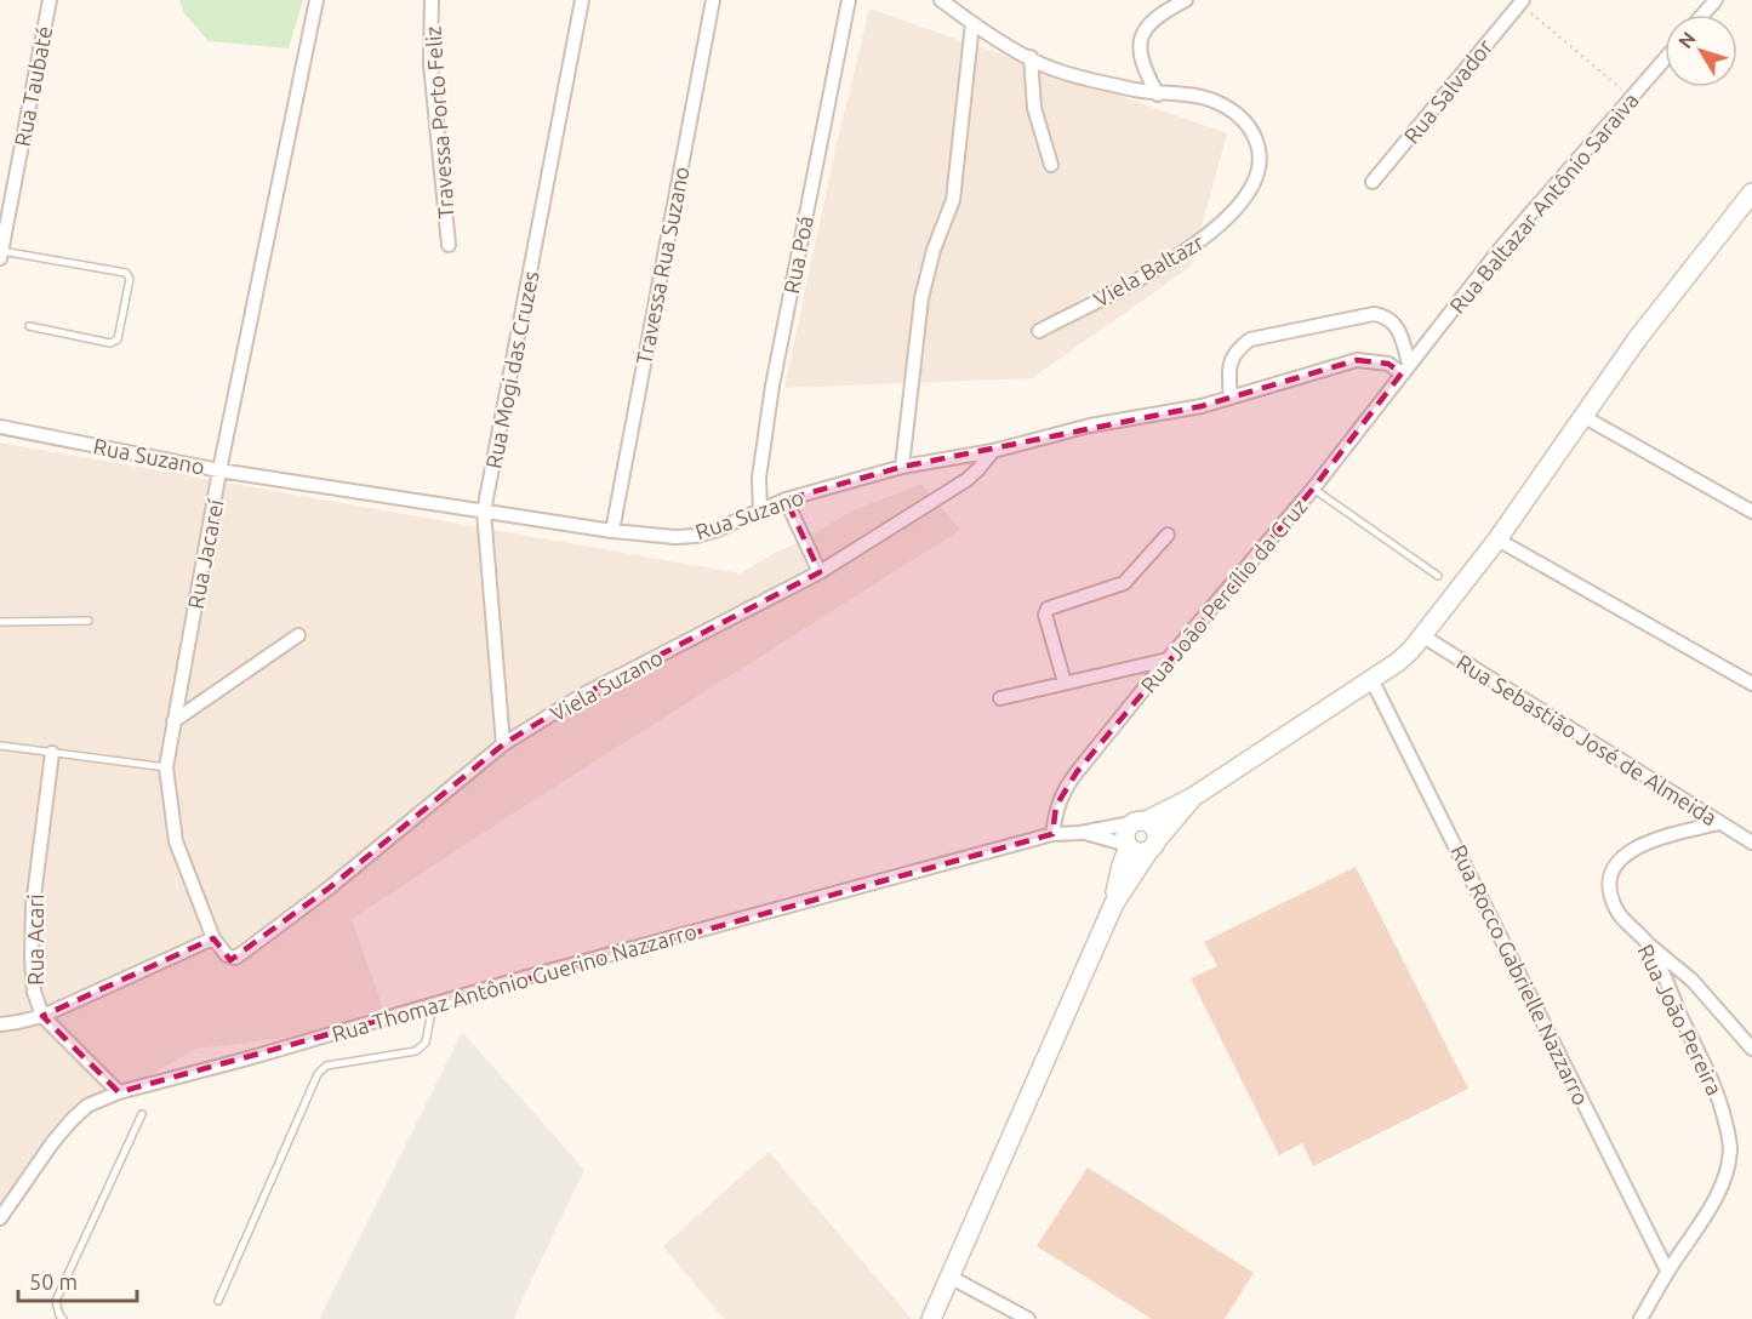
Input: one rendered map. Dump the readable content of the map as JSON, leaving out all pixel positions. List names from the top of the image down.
{
  "streets": {
    "street": [
      "Rua Taubaté",
      "Rua Salvador",
      "Travessa Porto Feliz",
      "Rua Baltazar Antônio Saraiva",
      "Rua Poá",
      "Travessa Rua Suzano",
      "Viela Baltazr",
      "Rua Mogi das Cruzes",
      "Rua Suzano",
      "Rua Jacareí",
      "Rua João Percílio da Cruz",
      "Viela Suzano",
      "Rua Sebastião José de Almeida",
      "Rua Acari",
      "Rua Rocco Gabrielle Nazzarro",
      "Rua Thomaz Antônio Guerino Nazzarro",
      "Rua João Pereira"
    ]
  },
  "crossings": [
    ["Rua Baltazar Antônio Saraiva", "Rua Suzano"],
    ["Rua Baltazar Antônio Saraiva", "Rua João Percílio da Cruz"],
    ["Rua Poá", "Rua Suzano"],
    ["Travessa Rua Suzano", "Rua Suzano"],
    ["Rua Mogi das Cruzes", "Rua Suzano"],
    ["Rua Mogi das Cruzes", "Viela Suzano"],
    ["Rua Suzano", "Rua Jacareí"],
    ["Rua Suzano", "Rua João Percílio da Cruz"],
    ["Rua Suzano", "Viela Suzano"],
    ["Rua Jacareí", "Viela Suzano"],
    ["Rua João Percílio da Cruz", "Rua Thomaz Antônio Guerino Nazzarro"],
    ["Rua Sebastião José de Almeida", "Rua João Pereira"],
    ["Rua Acari", "Rua Thomaz Antônio Guerino Nazzarro"],
    ["Rua Rocco Gabrielle Nazzarro", "Rua João Pereira"]
  ],
  "scale_bar": "50 m",
  "north": "top left"
}
